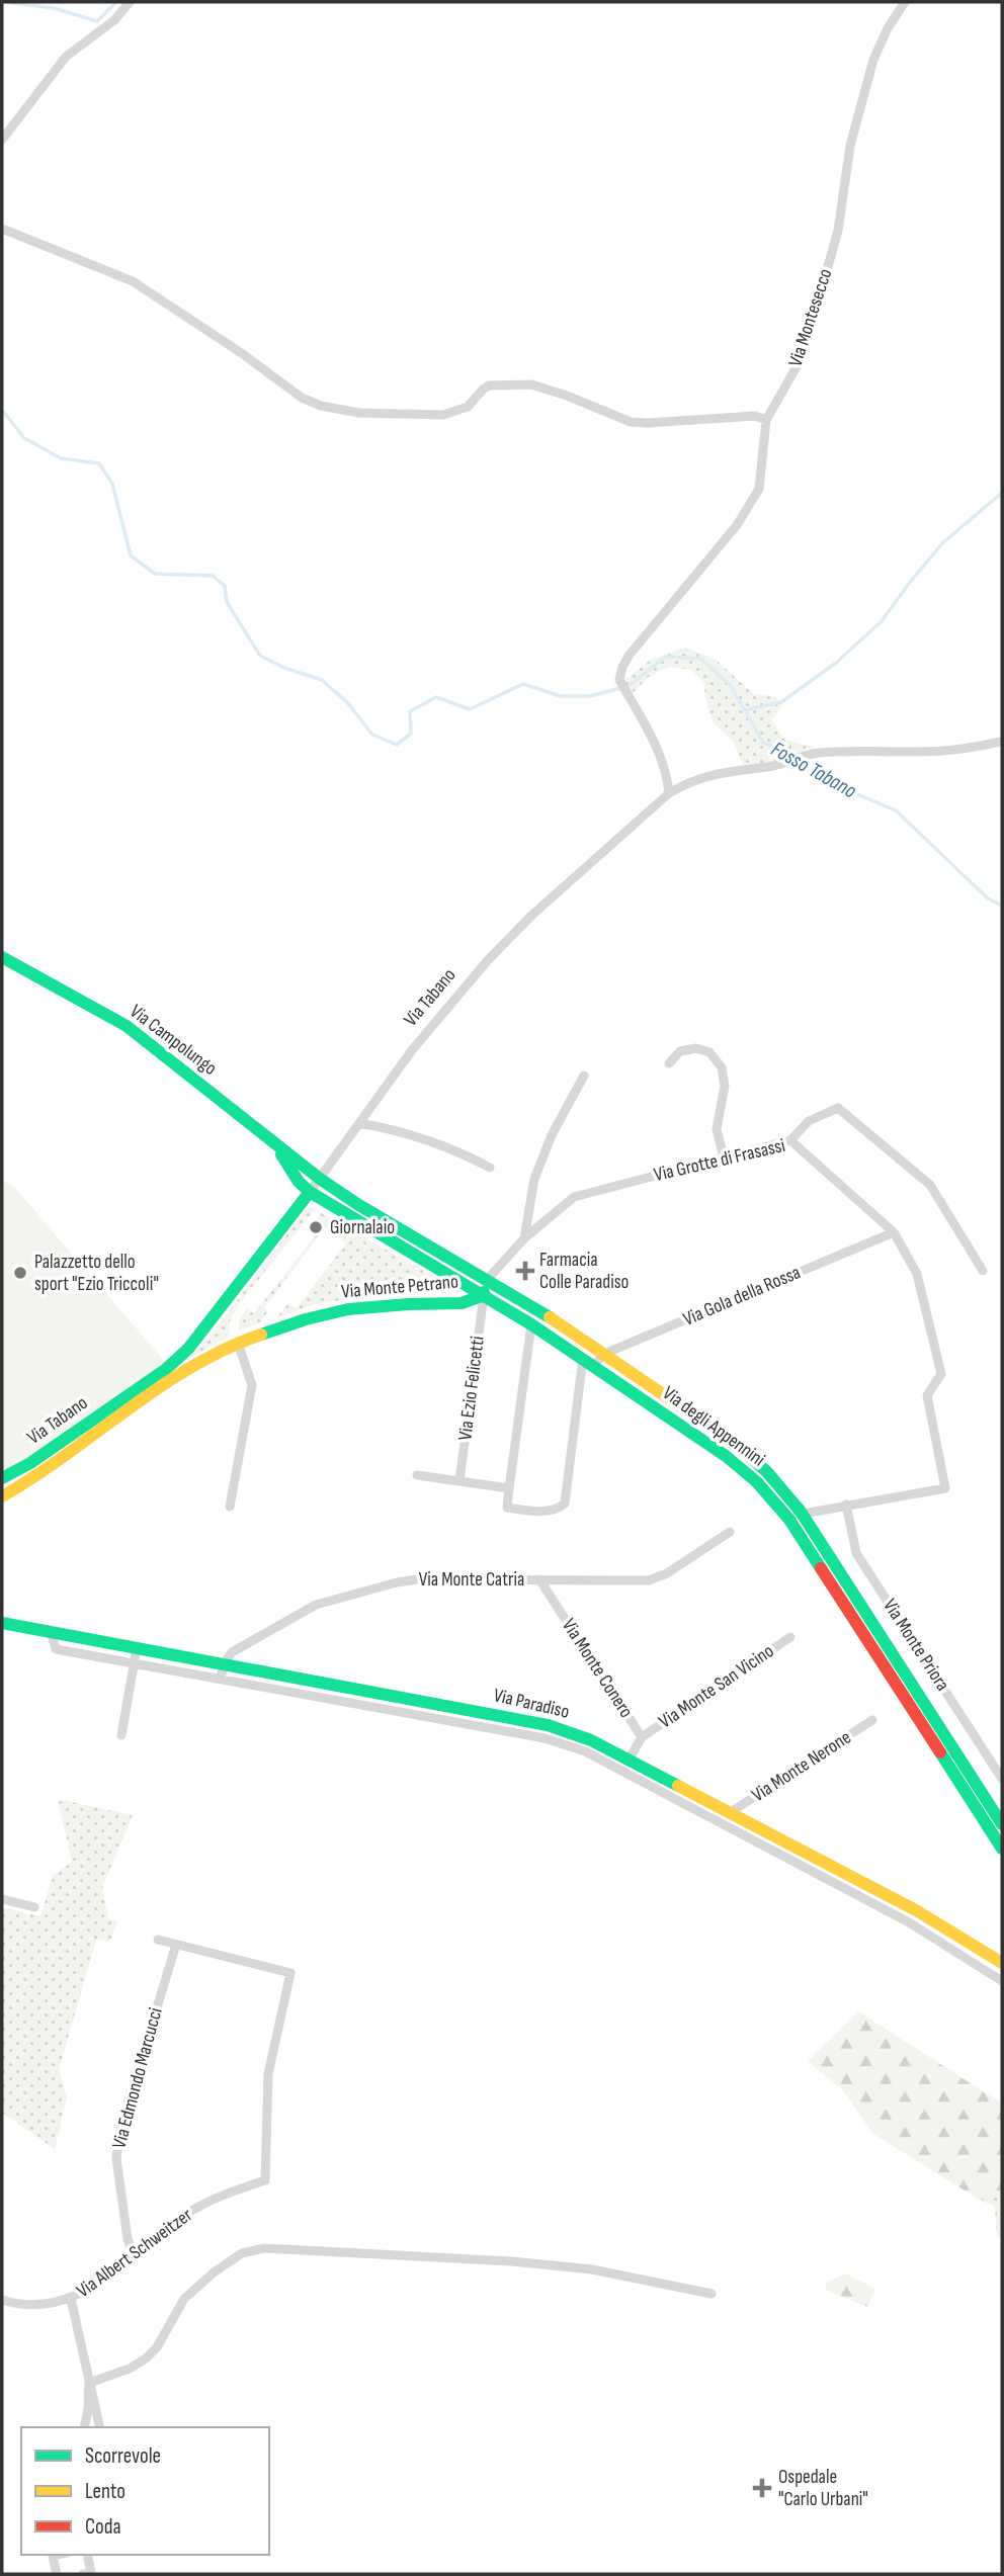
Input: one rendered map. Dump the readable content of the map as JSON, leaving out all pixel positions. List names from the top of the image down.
{
  "streets": {
    "street": [
      "Via Montesecco",
      "Via Tabano",
      "Via Campolungo",
      "Via Grotte di Frasassi",
      "Via Monte Petrano",
      "Via Gola della Rossa",
      "Via Ezio Felicetti",
      "Via degli Appennini",
      "Via Monte Catria",
      "Via Monte Priora",
      "Via Monte Conero",
      "Via Monte San Vicino",
      "Via Paradiso",
      "Via Monte Nerone",
      "Via Edmondo Marcucci",
      "Via Albert Schweitzer"
    ]
  },
  "crossings": [
    ["Via Montesecco", "Via Tabano"],
    ["Via Tabano", "Via Campolungo"],
    ["Via Tabano", "Via Monte Petrano"],
    ["Via Tabano", "Via degli Appennini"],
    ["Via Campolungo", "Via degli Appennini"],
    ["Via Grotte di Frasassi", "Via Gola della Rossa"],
    ["Via Grotte di Frasassi", "Via degli Appennini"],
    ["Via Grotte di Frasassi", "Via Monte Priora"],
    ["Via Monte Petrano", "Via Ezio Felicetti"],
    ["Via Monte Petrano", "Via degli Appennini"],
    ["Via Gola della Rossa", "Via degli Appennini"],
    ["Via Ezio Felicetti", "Via degli Appennini"],
    ["Via Monte Catria", "Via Monte Conero"],
    ["Via Monte Catria", "Via Paradiso"],
    ["Via Monte Conero", "Via Monte San Vicino"],
    ["Via Monte Conero", "Via Paradiso"],
    ["Via Paradiso", "Via Monte Nerone"],
    ["Via Edmondo Marcucci", "Via Albert Schweitzer"]
  ],
  "water": ["Fosso Tabano"],
  "places": {
    "other": ["Giornalaio", "Palazzetto dello sport \"Ezio Triccoli\""],
    "health": ["Farmacia Colle Paradiso", "Ospedale \"Carlo Urbani\""]
  },
  "legend": ["Scorrevole", "Lento", "Coda"]
}
